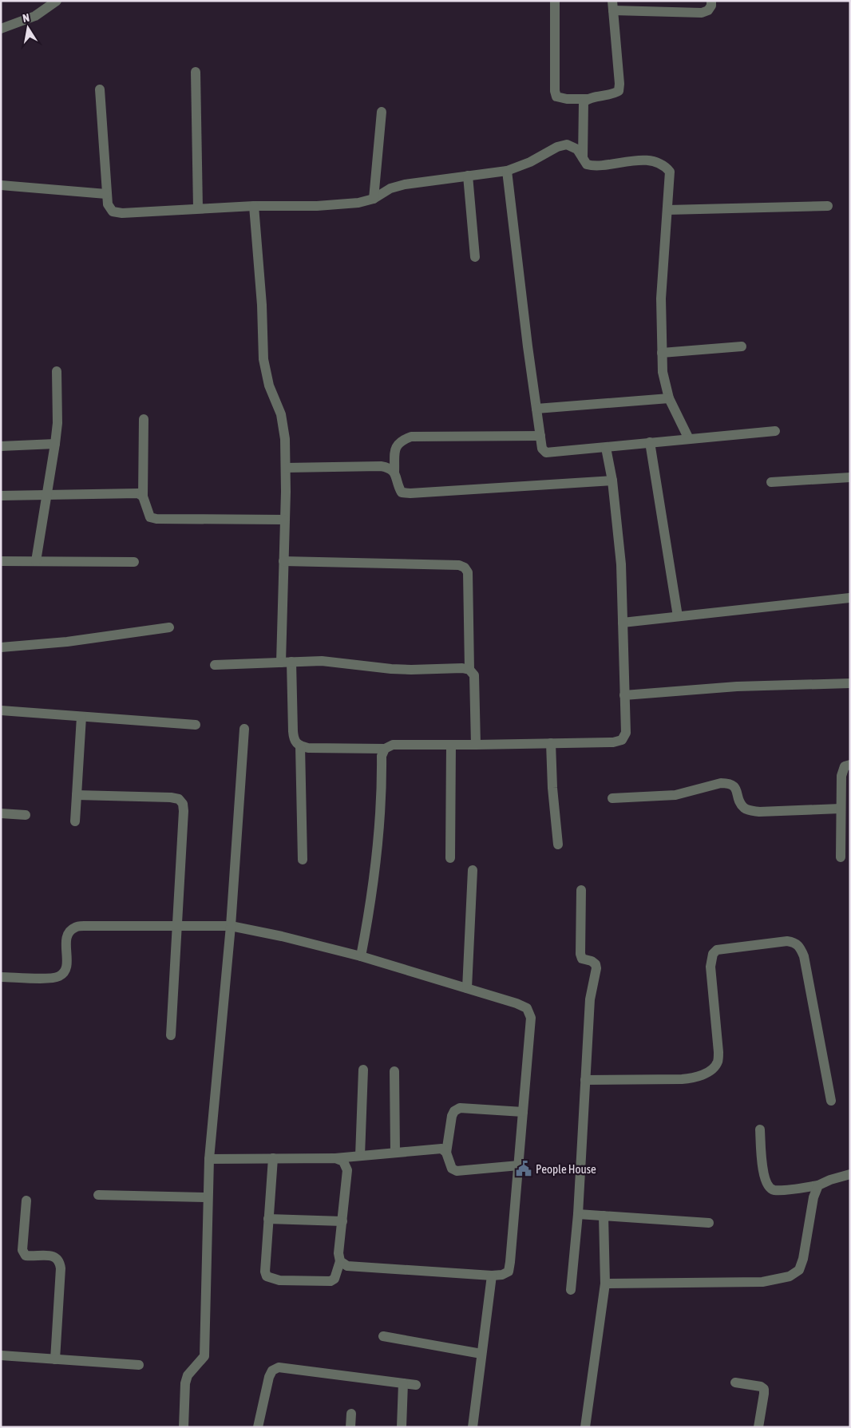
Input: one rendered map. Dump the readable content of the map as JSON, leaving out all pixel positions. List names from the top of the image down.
{
  "places": {
    "public building": ["People House"]
  },
  "north": "top"
}
